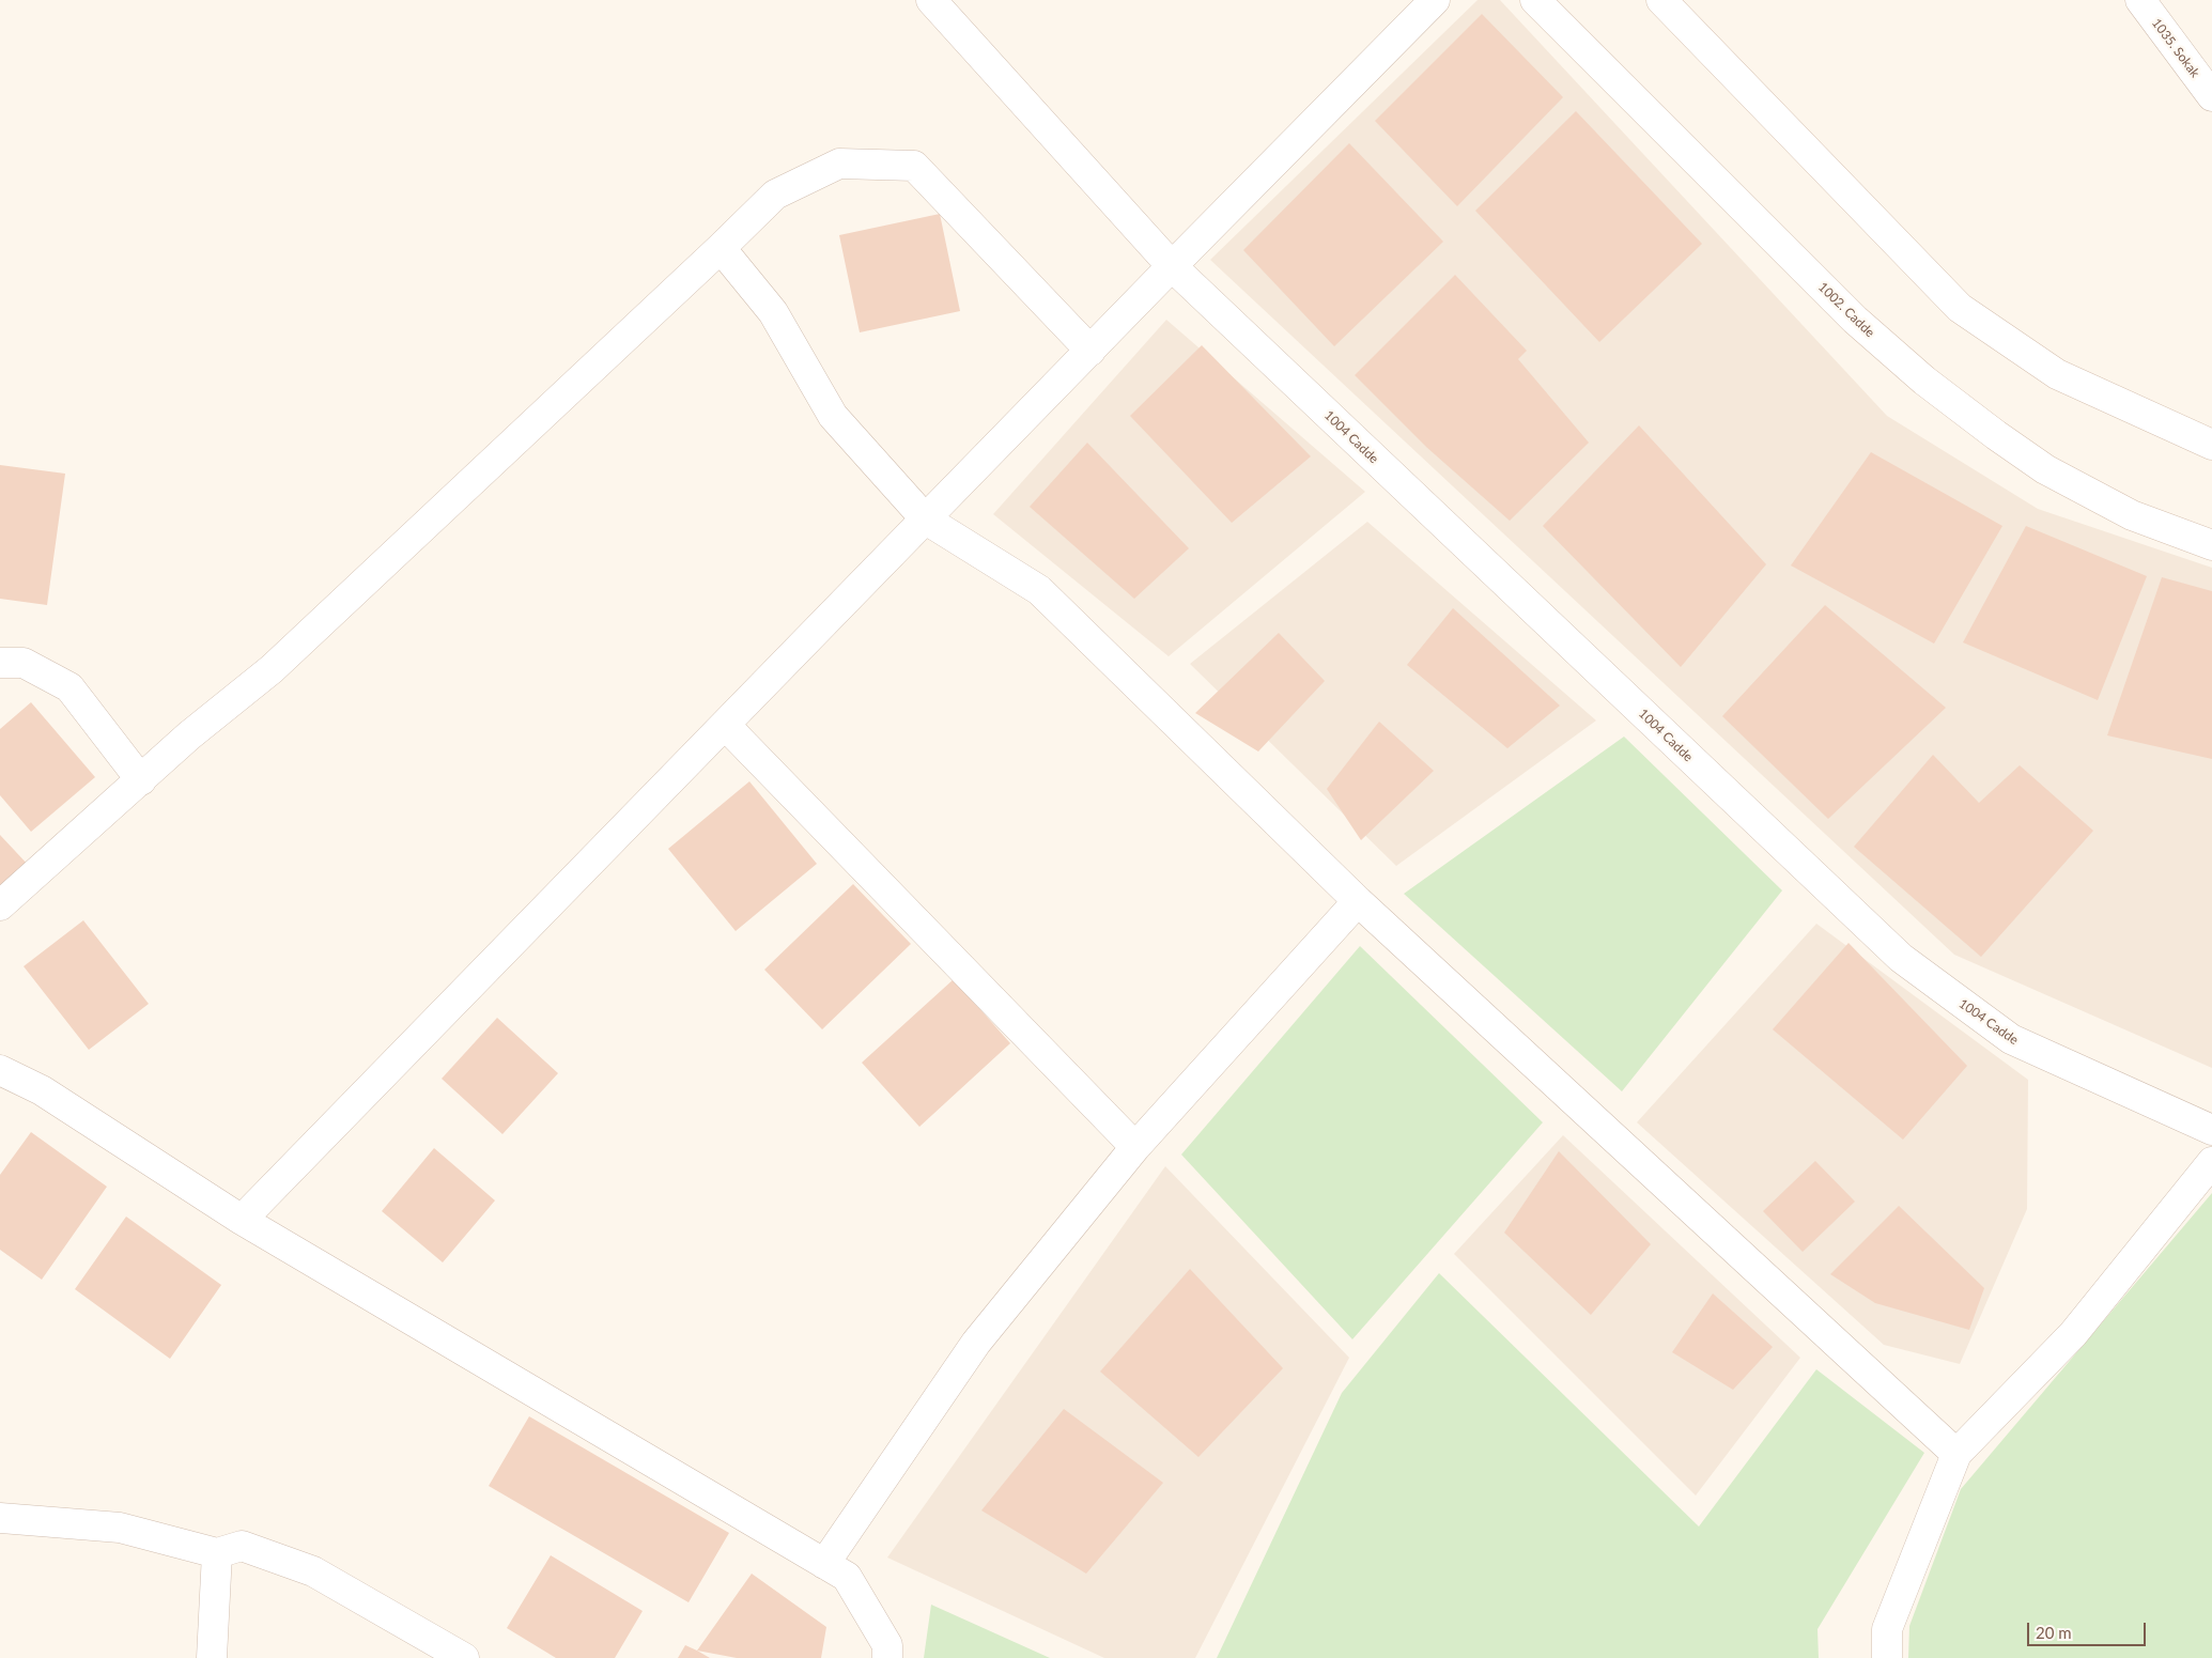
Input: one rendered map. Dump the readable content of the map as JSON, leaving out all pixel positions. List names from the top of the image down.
{
  "streets": {
    "street": ["1035. Sokak", "1002. Cadde", "1004 Cadde"]
  },
  "scale_bar": "20 m"
}
